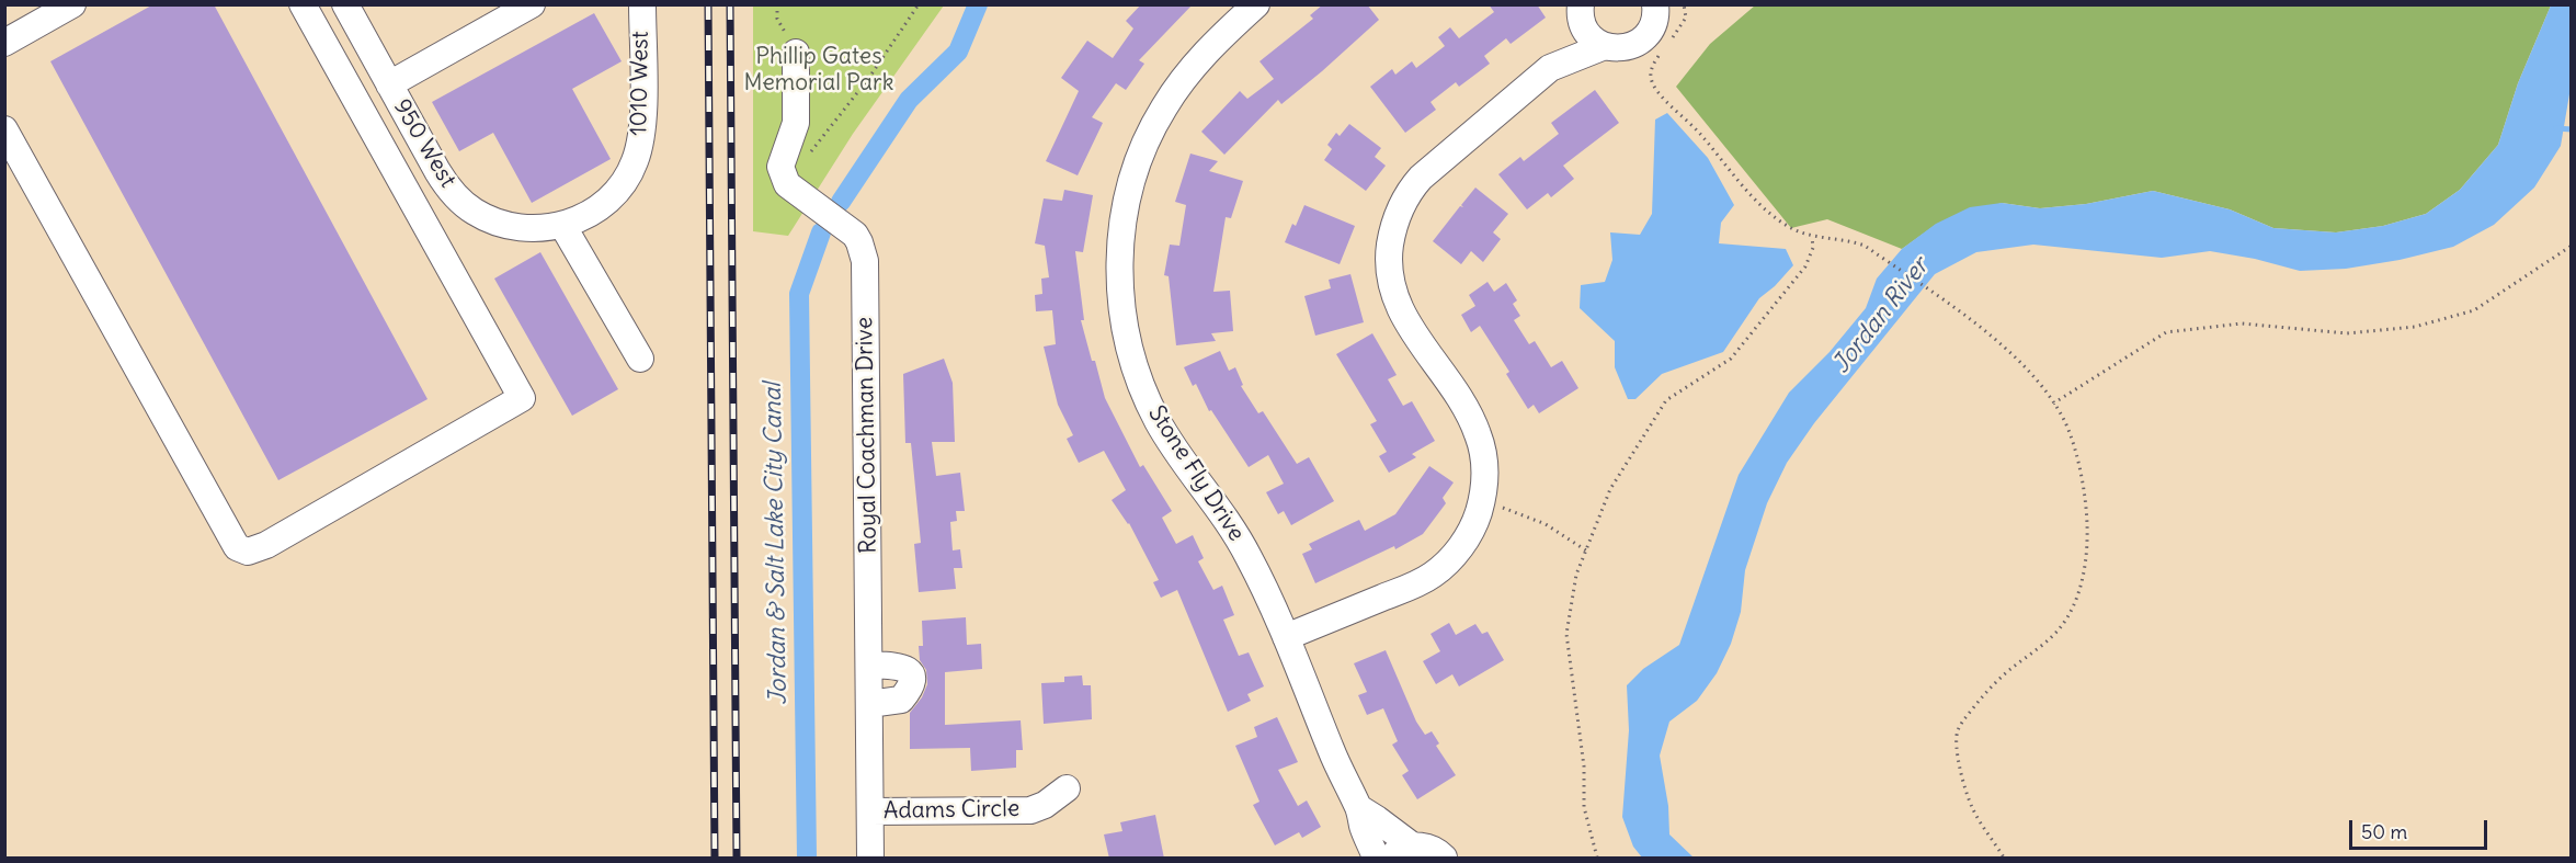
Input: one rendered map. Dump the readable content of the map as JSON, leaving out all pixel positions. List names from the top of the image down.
{
  "streets": {
    "street": [
      "1010 West",
      "950 West",
      "Royal Coachman Drive",
      "Stone Fly Drive",
      "Adams Circle"
    ]
  },
  "crossings": [
    ["1010 West", "950 West"],
    ["Royal Coachman Drive", "Adams Circle"]
  ],
  "water": ["Jordan River", "Jordan & Salt Lake City Canal"],
  "parks": ["Phillip Gates Memorial Park"],
  "scale_bar": "50 m"
}
